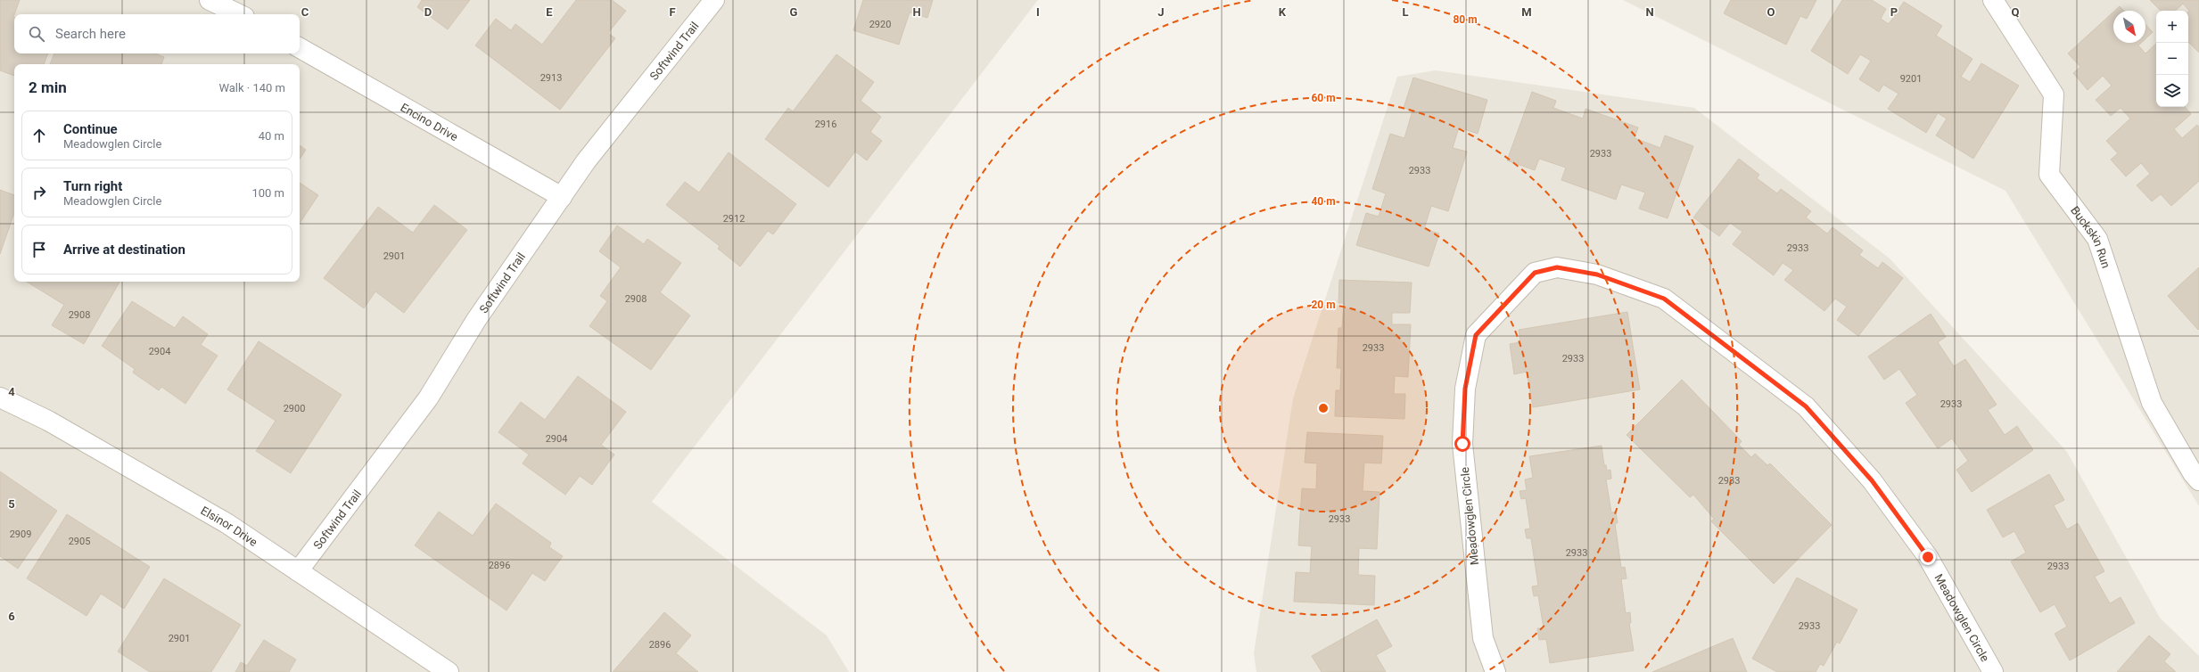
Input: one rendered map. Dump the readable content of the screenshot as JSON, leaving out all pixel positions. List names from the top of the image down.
{
  "streets": {
    "street": [
      "Softwind Trail",
      "Encino Drive",
      "Buckskin Run",
      "Meadowglen Circle",
      "Elsinor Drive"
    ]
  },
  "crossings": [
    ["Softwind Trail", "Encino Drive"],
    ["Softwind Trail", "Elsinor Drive"]
  ],
  "house_numbers": [
    "2920",
    "2913",
    "9201",
    "2916",
    "2933",
    "2933",
    "2912",
    "2933",
    "2901",
    "2908",
    "2908",
    "2933",
    "2904",
    "2933",
    "2933",
    "2900",
    "2904",
    "2933",
    "2933",
    "2909",
    "2905",
    "2933",
    "2896",
    "2933",
    "2933",
    "2901",
    "2896"
  ],
  "north": "bottom right",
  "page": {
    "map_buttons": ["+", "−"],
    "search": "Search here",
    "heading": ["2 min", "Walk · 140 m"],
    "list": [
      ["Continue", "Meadowglen Circle", "40 m"],
      ["Turn right", "Meadowglen Circle", "100 m"],
      "Arrive at destination"
    ]
  },
  "grid": {
    "columns": [
      "C",
      "D",
      "E",
      "F",
      "G",
      "H",
      "I",
      "J",
      "K",
      "L",
      "M",
      "N",
      "O",
      "P",
      "Q"
    ],
    "rows": ["4", "5", "6"]
  },
  "rings": [
    "80 m",
    "60 m",
    "40 m",
    "20 m"
  ]
}
